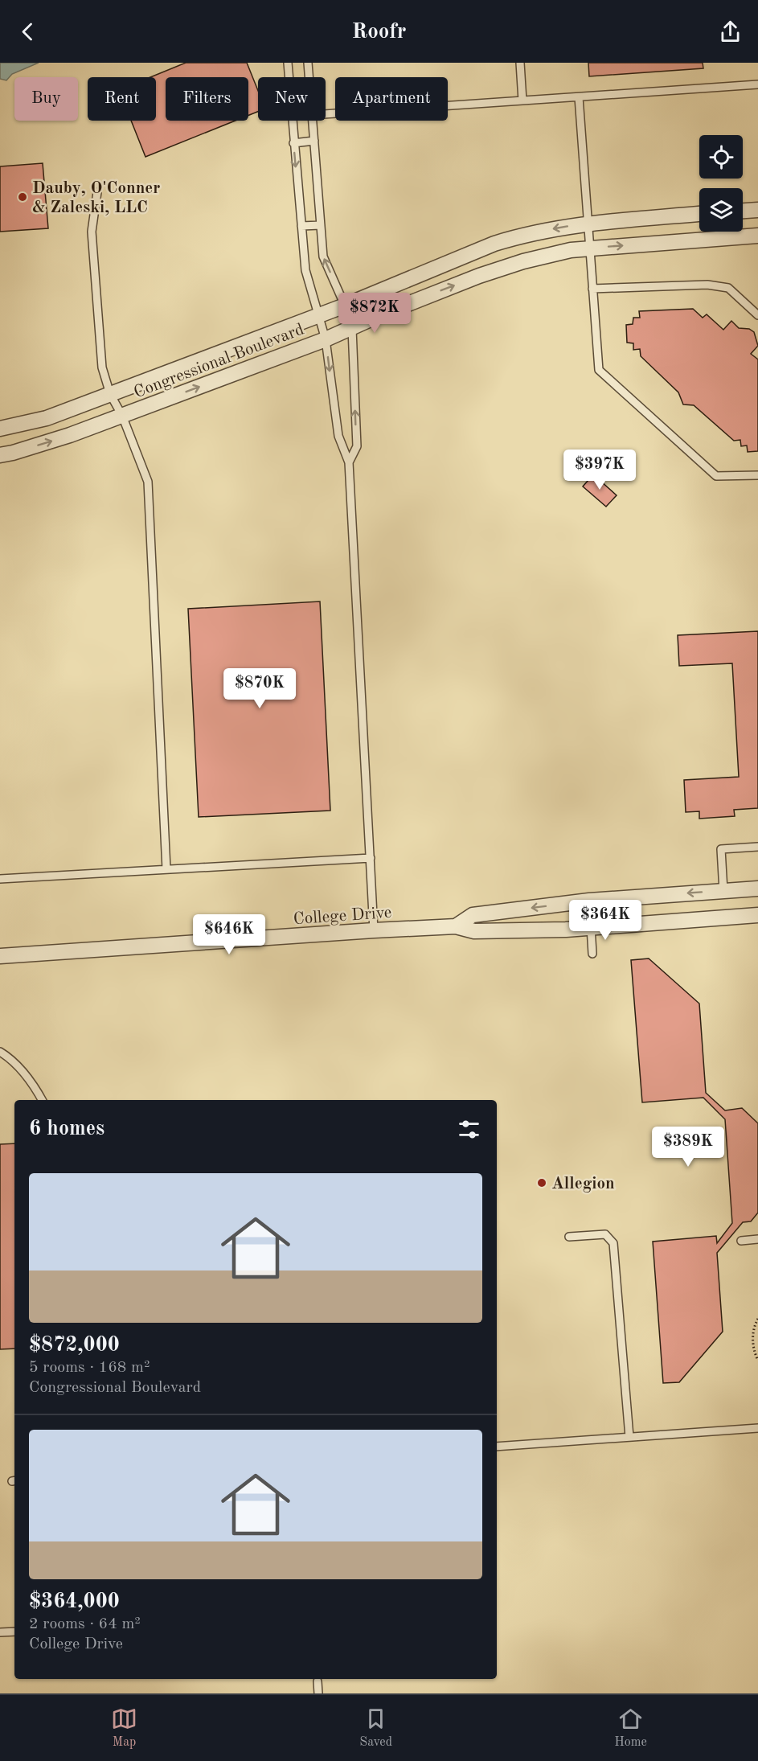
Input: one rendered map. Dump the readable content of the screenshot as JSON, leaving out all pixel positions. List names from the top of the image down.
{
  "streets": {
    "street": ["Congressional Boulevard", "College Drive"]
  },
  "places": ["Dauby, O'Conner & Zaleski, LLC", "Allegion"],
  "page": {
    "header": "Roofr",
    "chip": [
      "Buy",
      "Rent",
      "Filters",
      "New",
      "Apartment"
    ],
    "price": [
      "$872K",
      "$397K",
      "$870K",
      "$364K",
      "$646K",
      "$389K"
    ],
    "heading": "6 homes",
    "list": [
      {
        "name": "$872,000",
        "note": "5 rooms · 168 m² · Congressional Boulevard"
      },
      {
        "name": "$364,000",
        "note": "2 rooms · 64 m² · College Drive"
      }
    ],
    "tabs": ["Map", "Saved", "Home"]
  }
}
